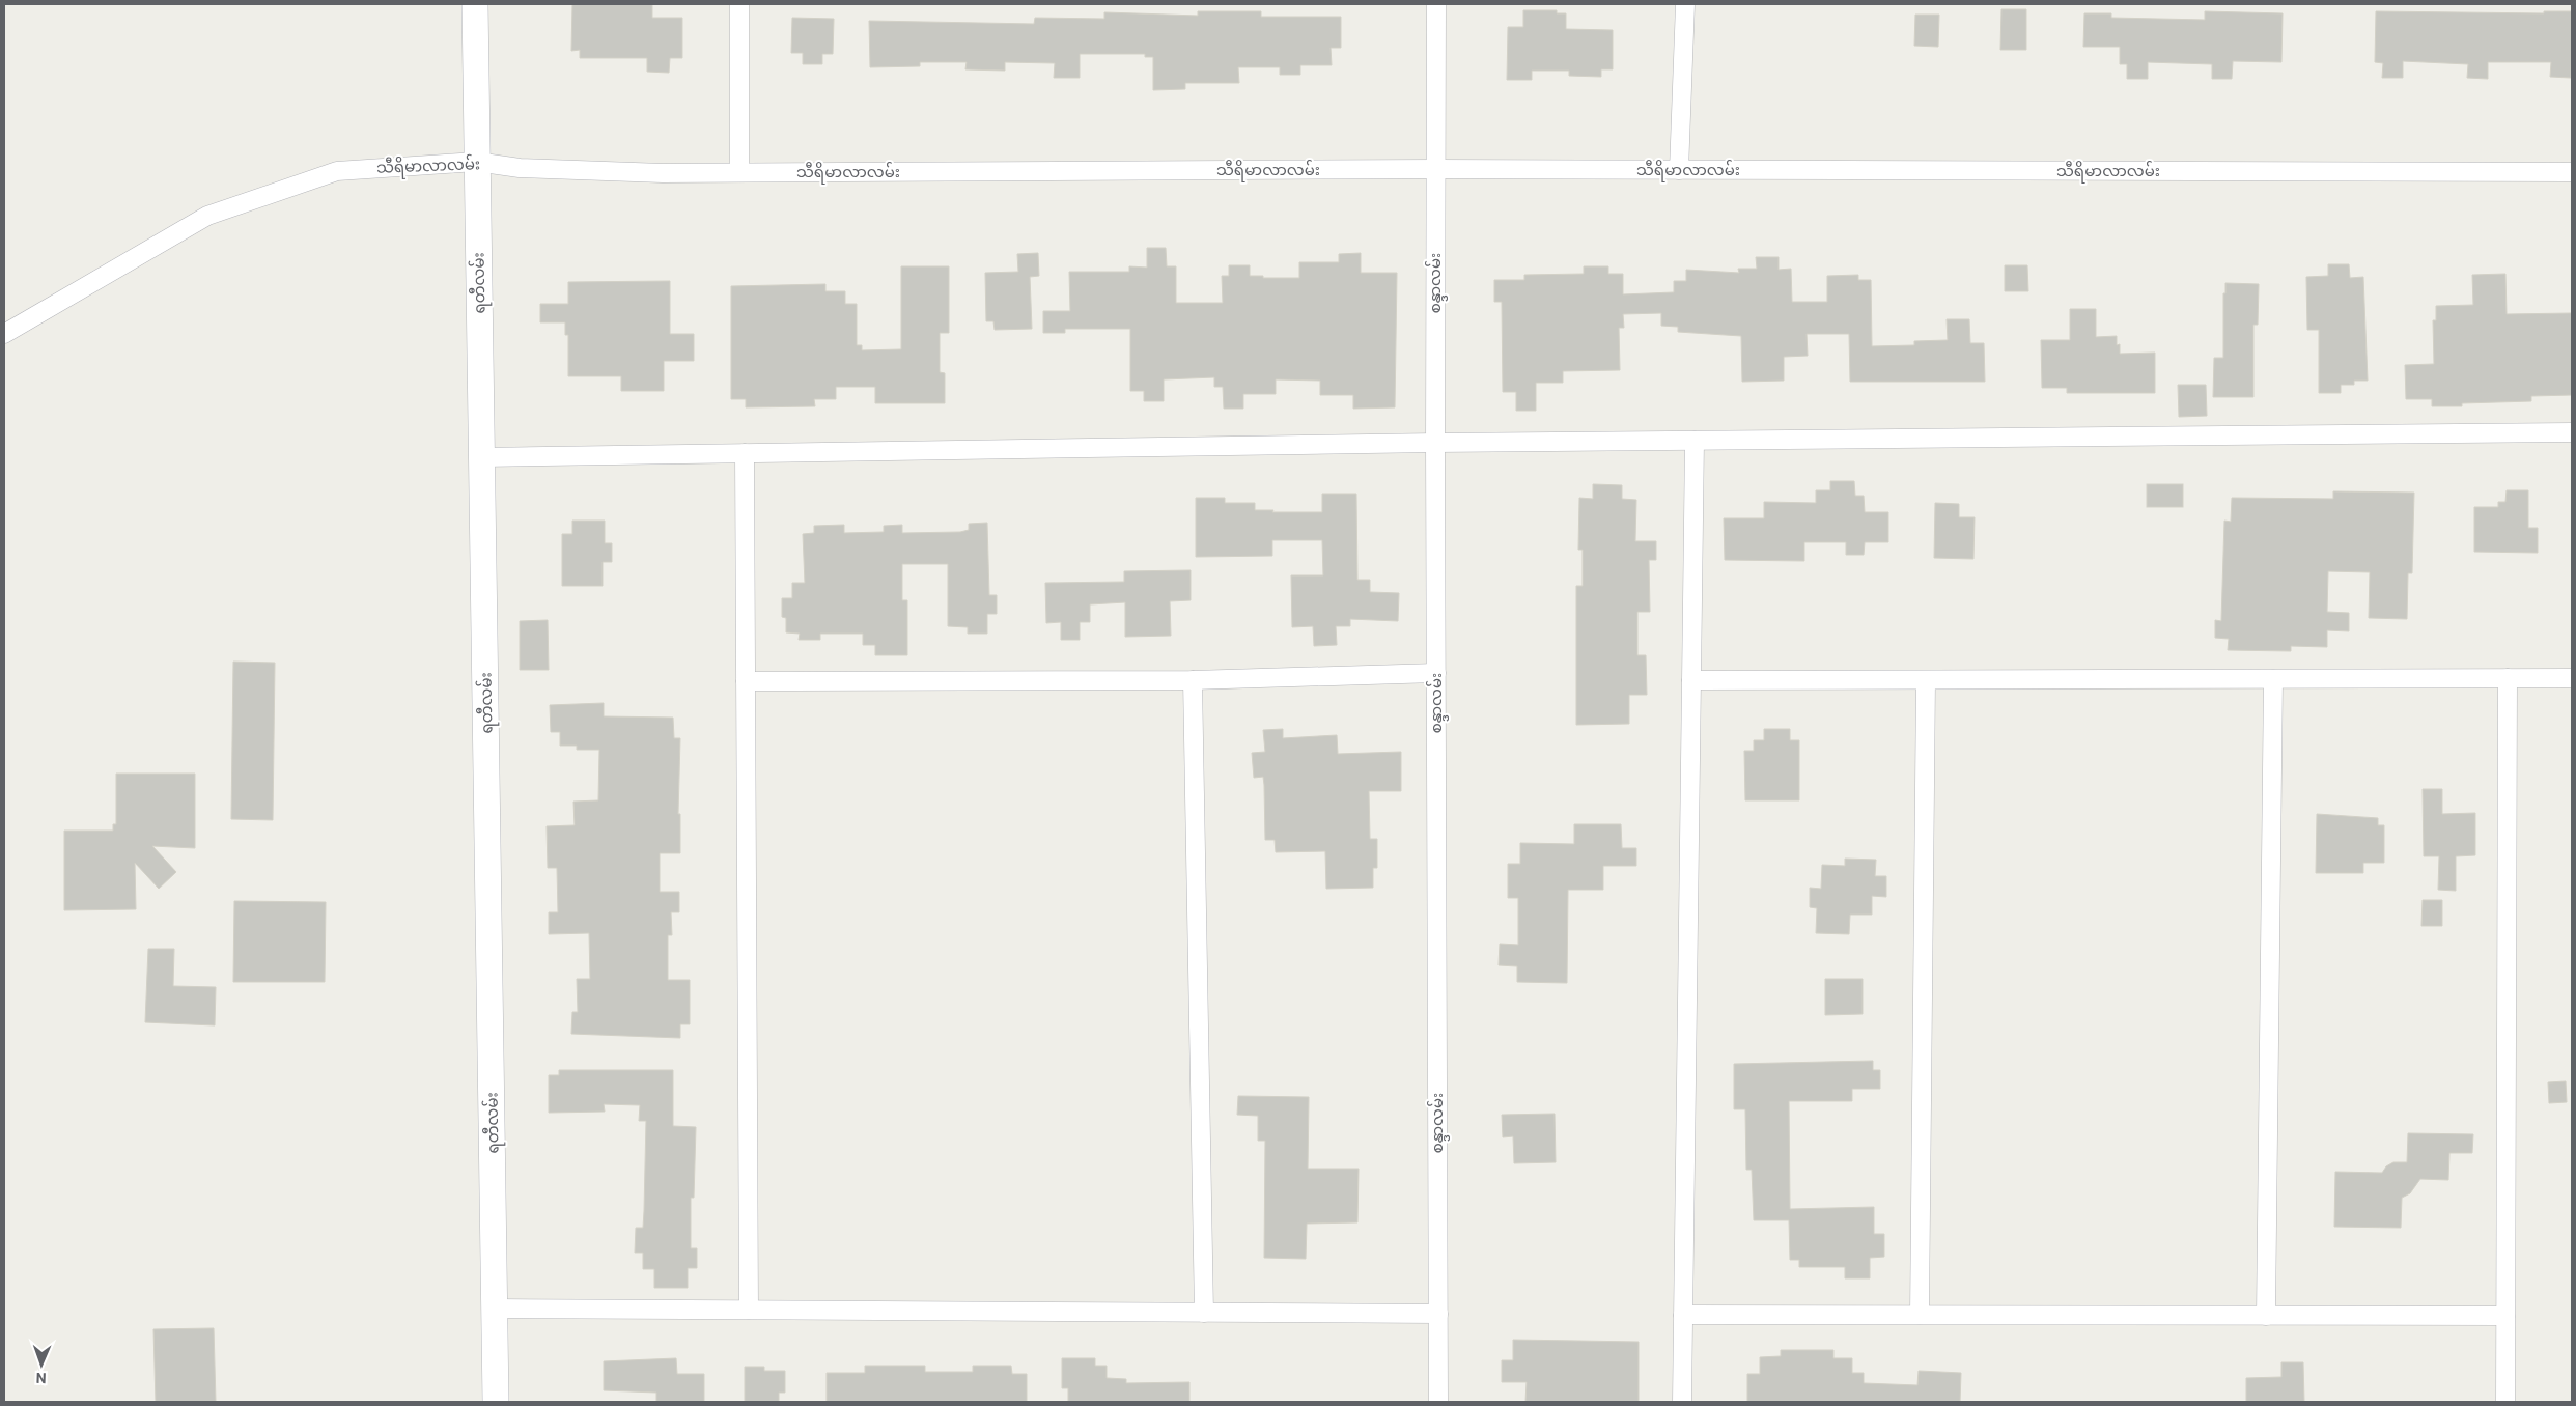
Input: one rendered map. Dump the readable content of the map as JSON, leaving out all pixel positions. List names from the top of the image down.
{
  "streets": {
    "street": ["သီရိမာလာလမ်း", "ရတီလမ်း", "စန္ဒာလမ်း"]
  },
  "crossings": [
    ["သီရိမာလာလမ်း", "ရတီလမ်း"],
    ["သီရိမာလာလမ်း", "စန္ဒာလမ်း"]
  ],
  "north": "bottom"
}
